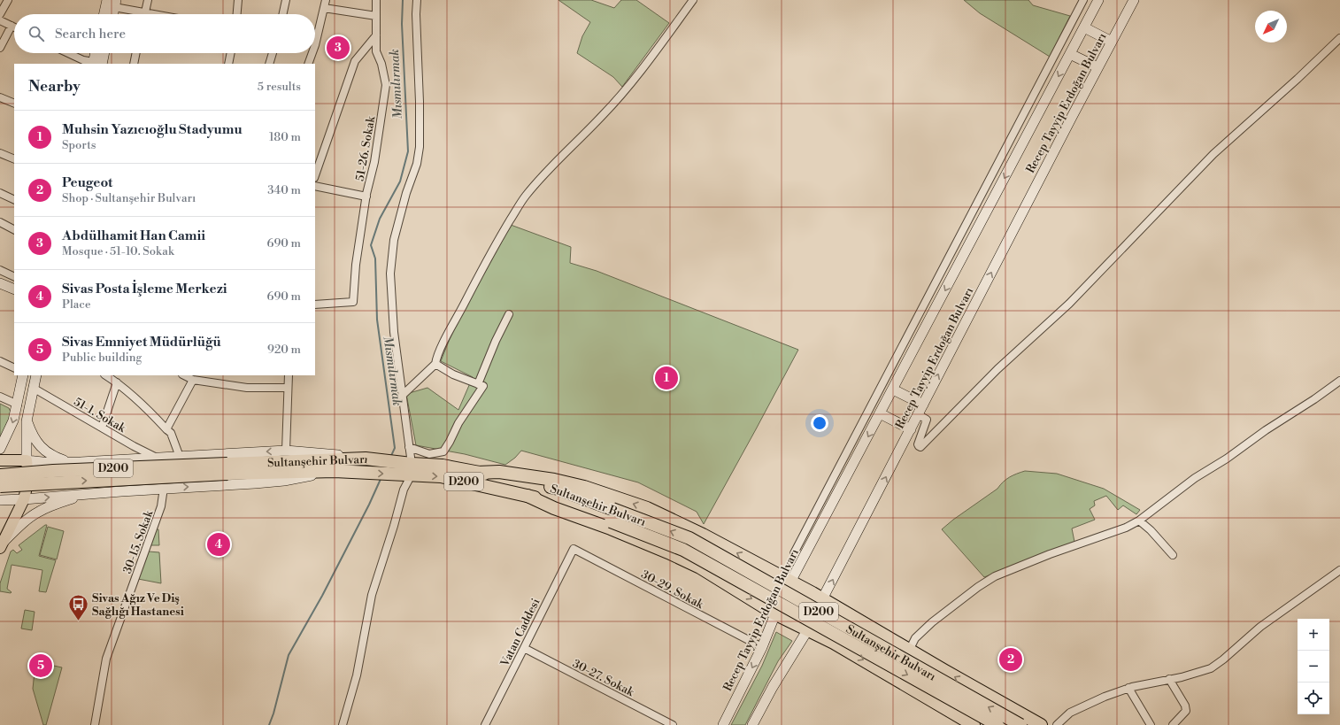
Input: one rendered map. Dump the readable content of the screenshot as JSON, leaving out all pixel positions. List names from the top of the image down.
{
  "streets": {
    "highway": ["Sultanşehir Bulvarı", "D200"],
    "street": [
      "Recep Tayyip Erdoğan Bulvarı",
      "51-26. Sokak",
      "51-1. Sokak",
      "30-15. Sokak",
      "30-29. Sokak",
      "Vatan Caddesi",
      "30-27. Sokak"
    ]
  },
  "crossings": [
    ["Recep Tayyip Erdoğan Bulvarı", "30-29. Sokak"],
    ["30-29. Sokak", "Vatan Caddesi"],
    ["Vatan Caddesi", "30-27. Sokak"]
  ],
  "water": ["Mısmılırmak"],
  "places": {
    "bus stop": ["Sivas Ağız Ve Diş Sağlığı Hastanesi"]
  },
  "north": "bottom left",
  "page": {
    "search": "Search here",
    "pins": [
      "3",
      "1",
      "4",
      "2",
      "5"
    ],
    "heading": ["Nearby", "5 results"],
    "list": [
      {
        "mark": "1",
        "name": "Muhsin Yazıcıoğlu Stadyumu",
        "note": "Sports",
        "value": "180 m"
      },
      {
        "mark": "2",
        "name": "Peugeot",
        "note": "Shop · Sultanşehir Bulvarı",
        "value": "340 m"
      },
      {
        "mark": "3",
        "name": "Abdülhamit Han Camii",
        "note": "Mosque · 51-10. Sokak",
        "value": "690 m"
      },
      {
        "mark": "4",
        "name": "Sivas Posta İşleme Merkezi",
        "note": "Place",
        "value": "690 m"
      },
      {
        "mark": "5",
        "name": "Sivas Emniyet Müdürlüğü",
        "note": "Public building",
        "value": "920 m"
      }
    ],
    "map_buttons": ["+", "−"]
  }
}
